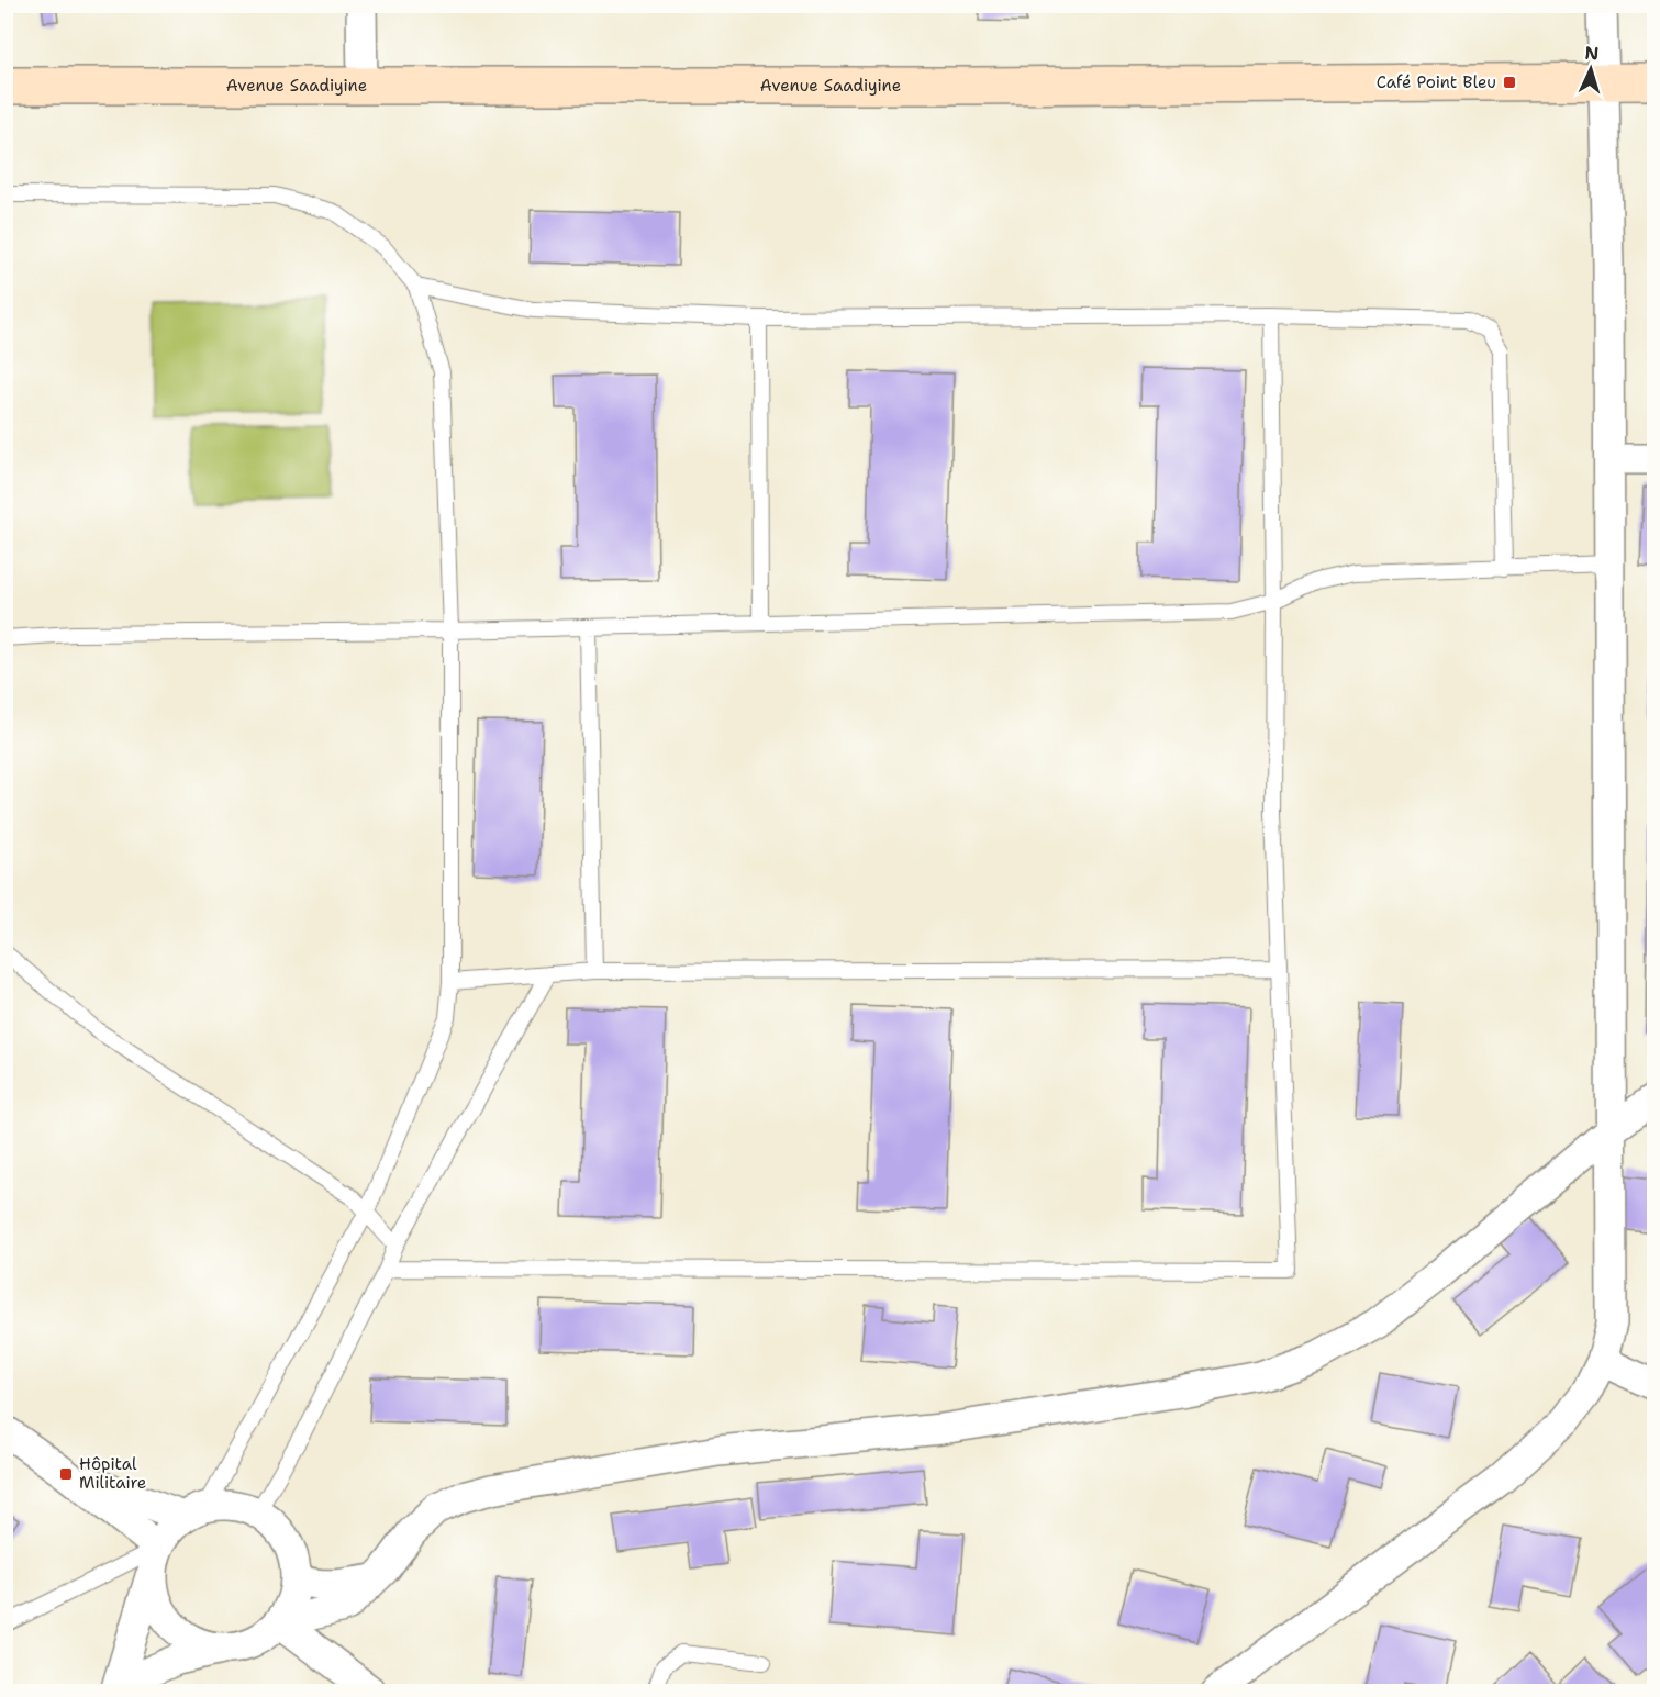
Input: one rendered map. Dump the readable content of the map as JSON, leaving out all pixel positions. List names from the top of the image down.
{
  "streets": {
    "main road": ["Avenue Saadiyine"]
  },
  "places": {
    "transit": ["Café Point Bleu", "Hôpital Militaire"]
  },
  "north": "top"
}
